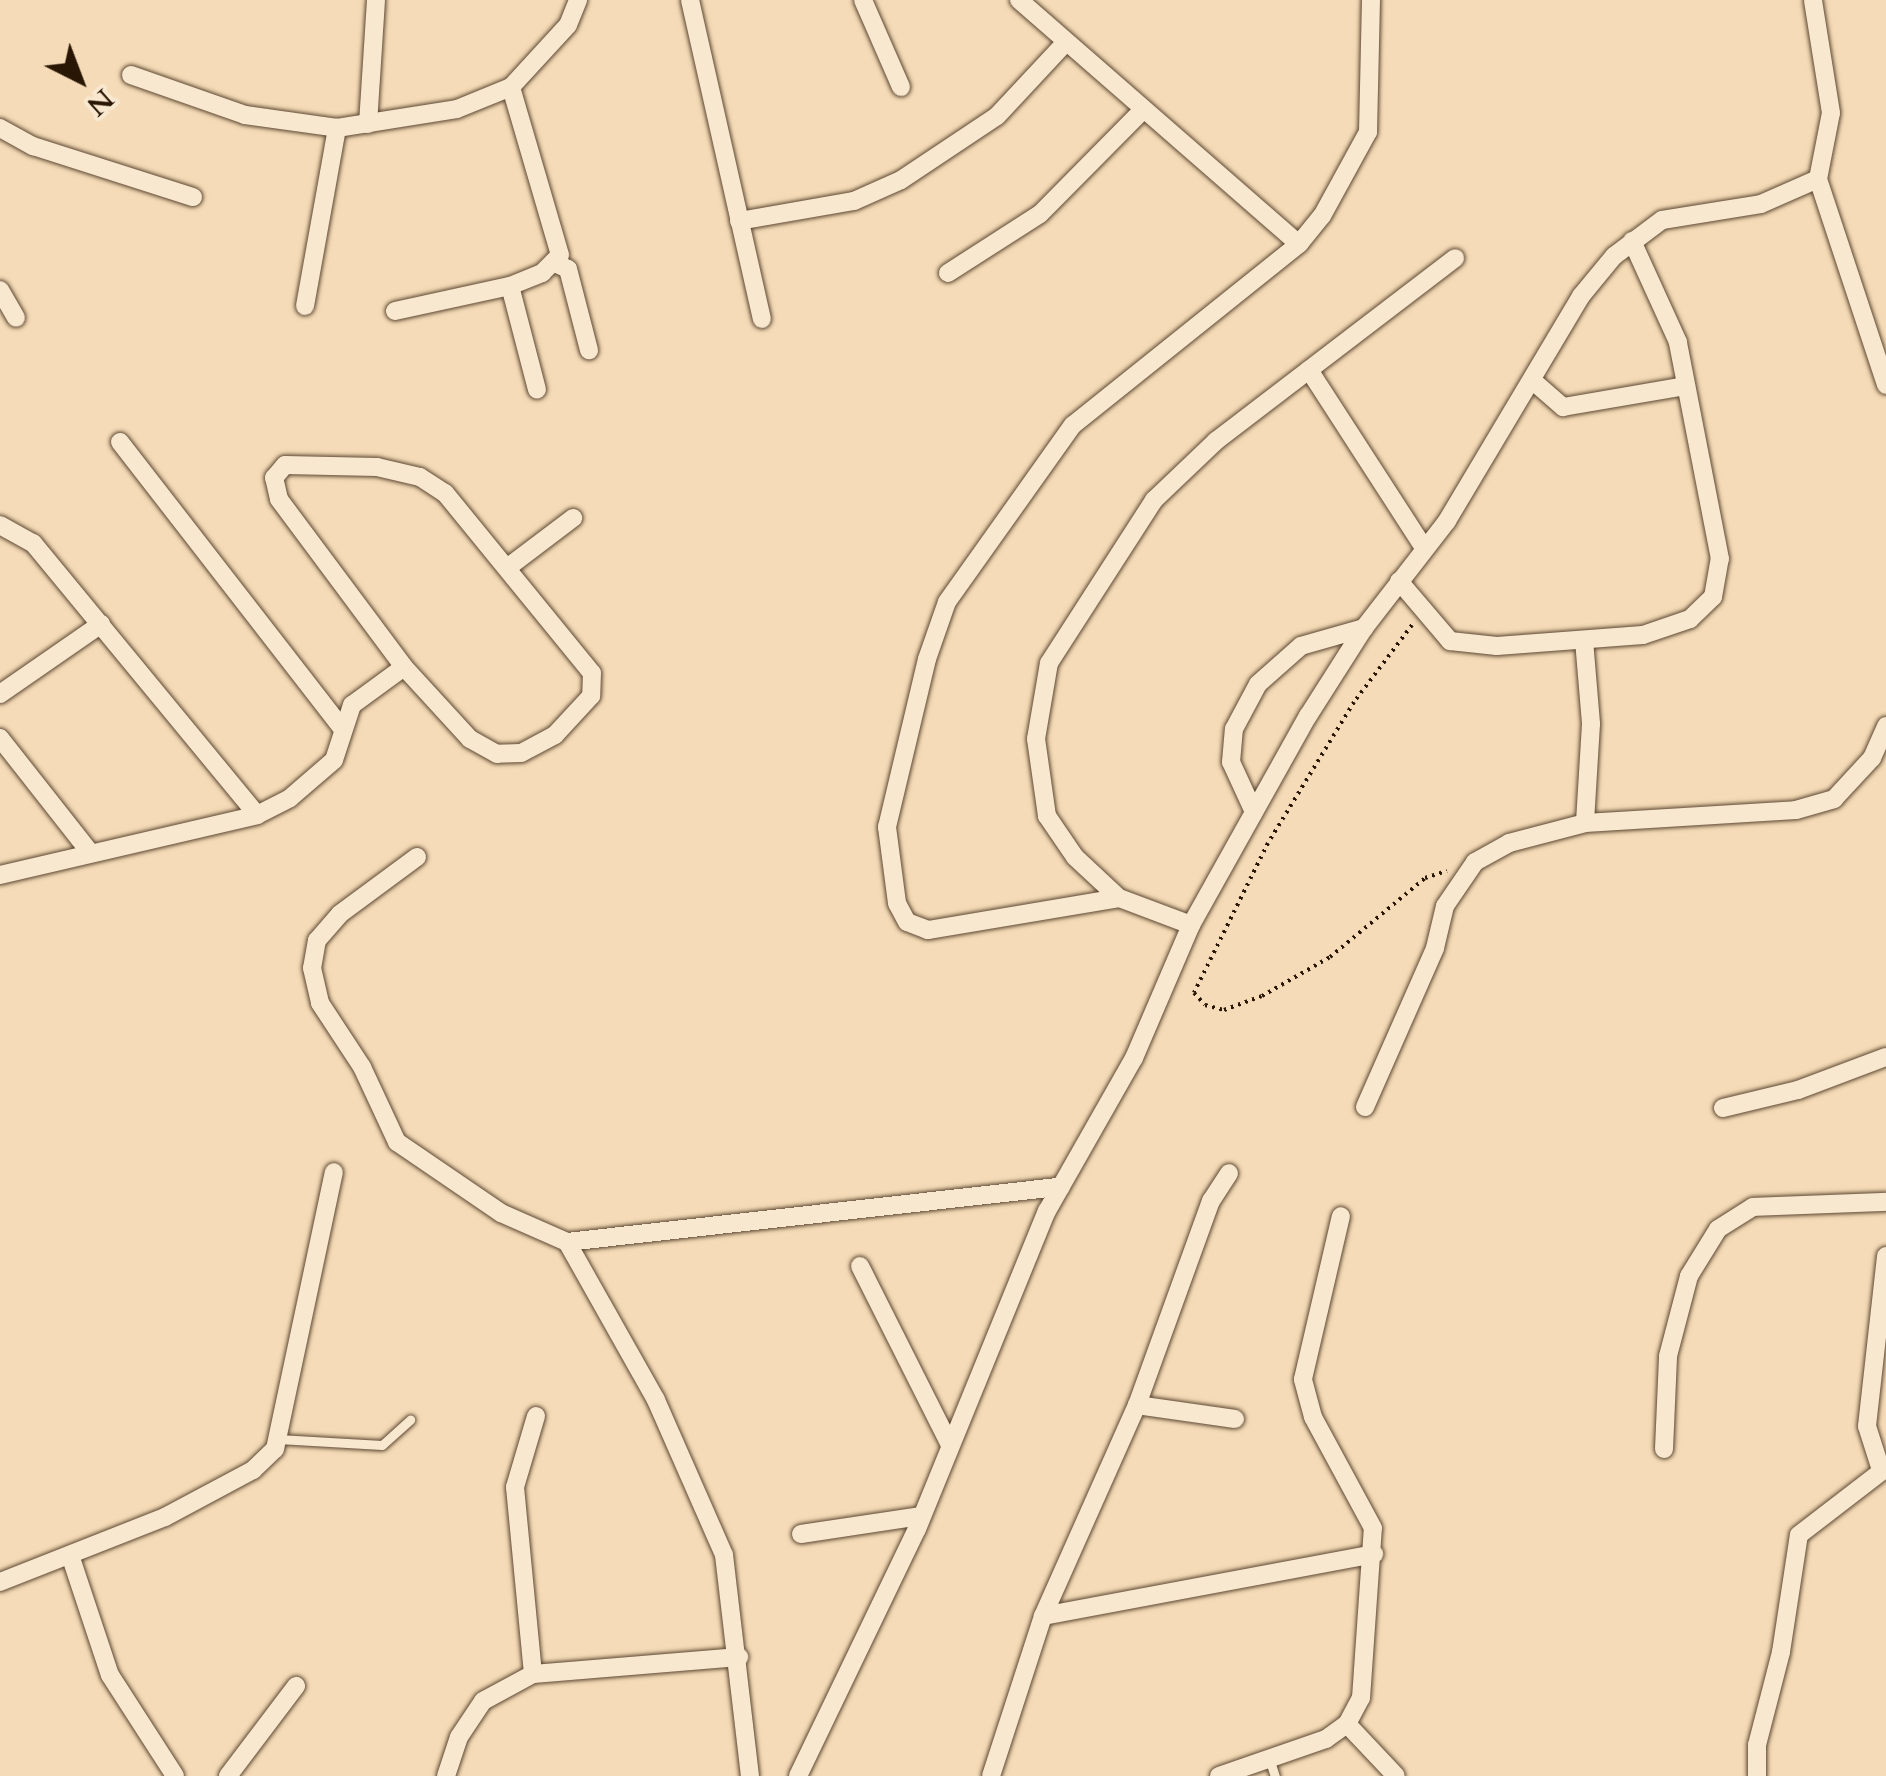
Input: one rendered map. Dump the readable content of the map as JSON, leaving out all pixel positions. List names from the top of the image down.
{
  "north": "bottom right"
}
